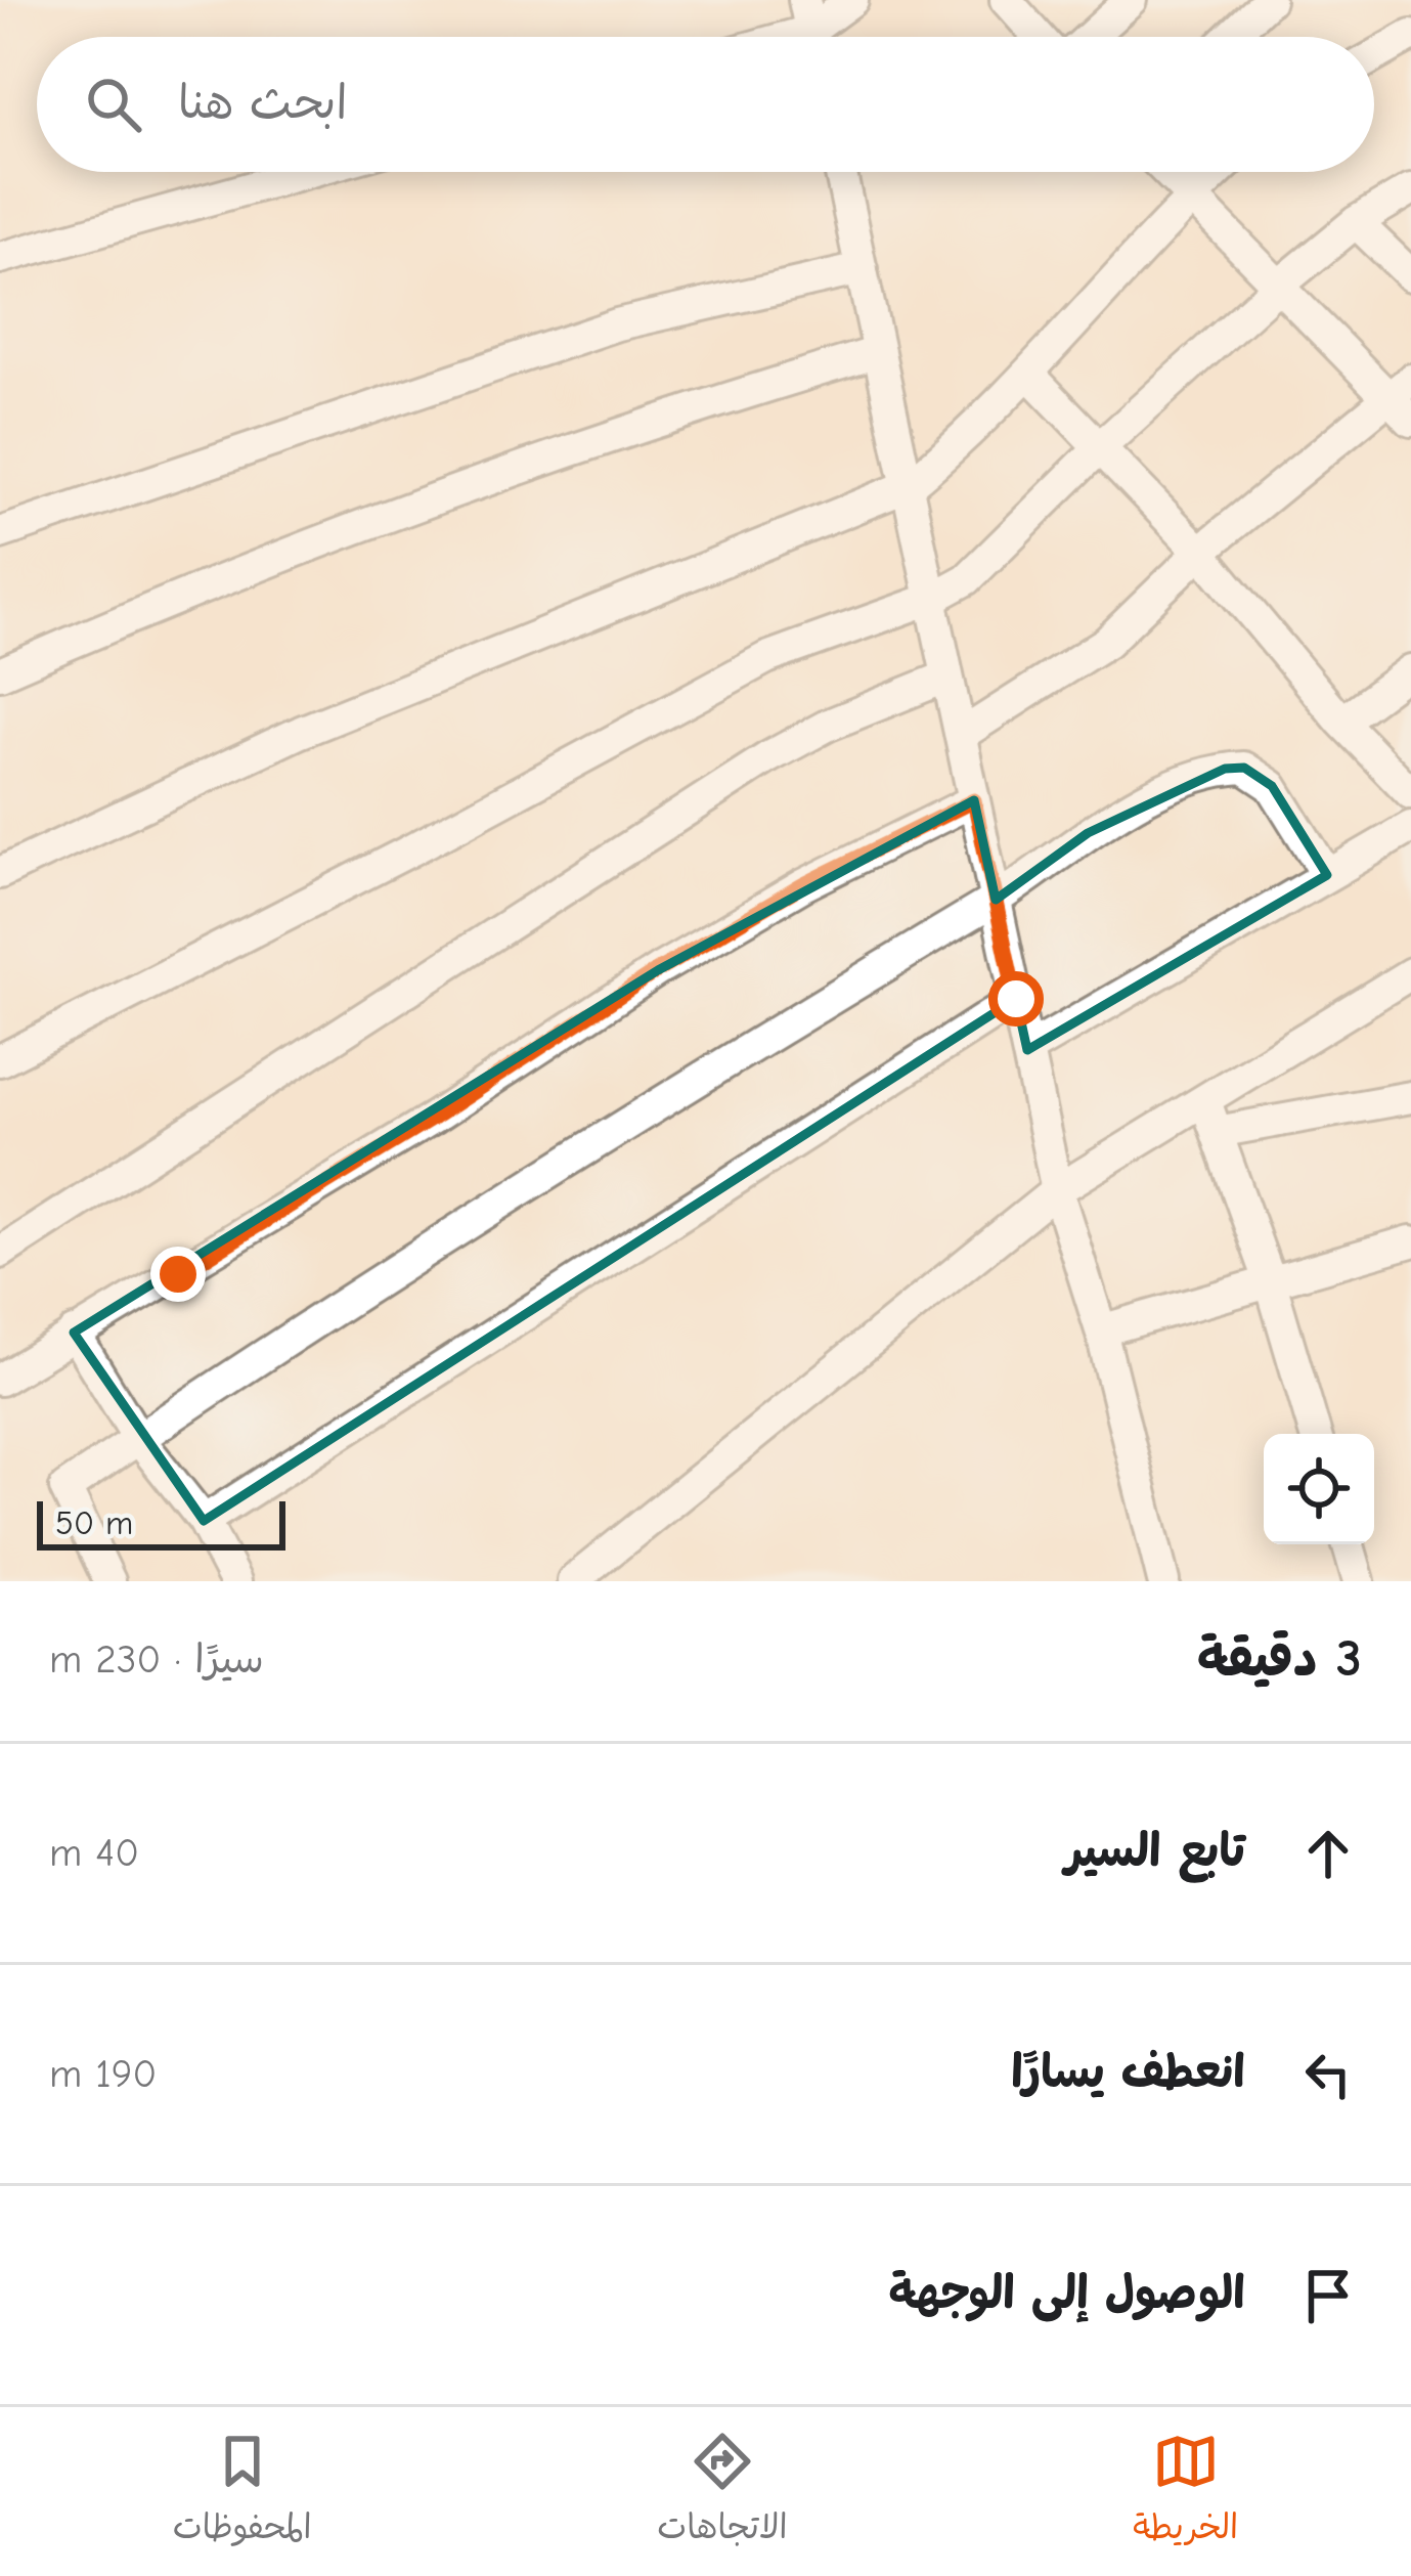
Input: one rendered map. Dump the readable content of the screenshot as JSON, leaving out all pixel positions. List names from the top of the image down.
{
  "scale_bar": "50 m",
  "page": {
    "search": "ابحث هنا",
    "scale": "50 m",
    "heading": ["3 دقيقة", "سيرًا · 230 m"],
    "list": [
      ["تابع السير", "40 m"],
      ["انعطف يسارًا", "190 m"],
      "الوصول إلى الوجهة"
    ],
    "nav": ["الخريطة", "الاتجاهات", "المحفوظات"]
  }
}
